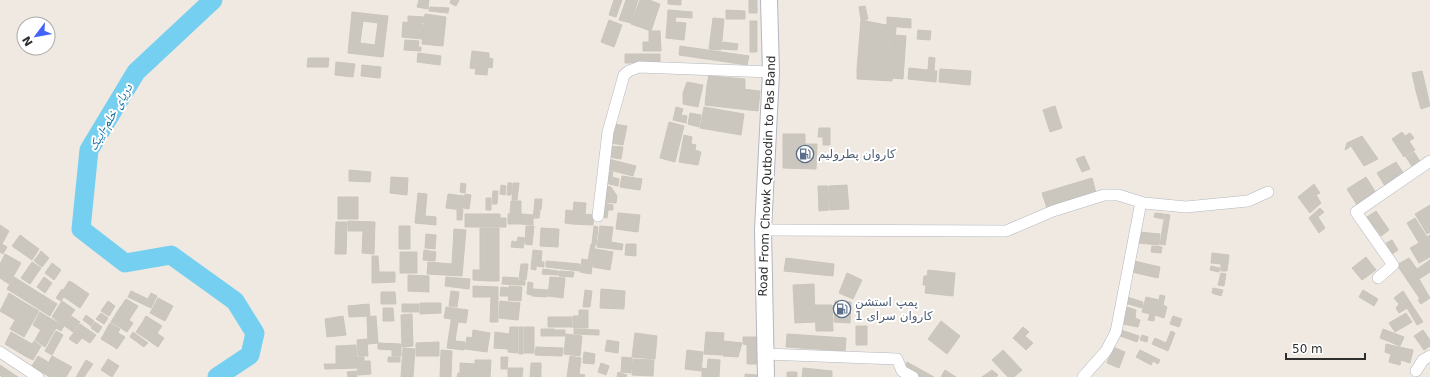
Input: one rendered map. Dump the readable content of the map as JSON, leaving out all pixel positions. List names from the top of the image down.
{
  "streets": {
    "main road": ["Road From Chowk Qutbodin to Pas Band"]
  },
  "water": ["دریای خلم-ایبک"],
  "places": {
    "fuel station": ["کاروان پطرولیم", "پمپ استشن کاروان سرای 1"]
  },
  "scale_bar": "50 m",
  "north": "bottom left"
}
